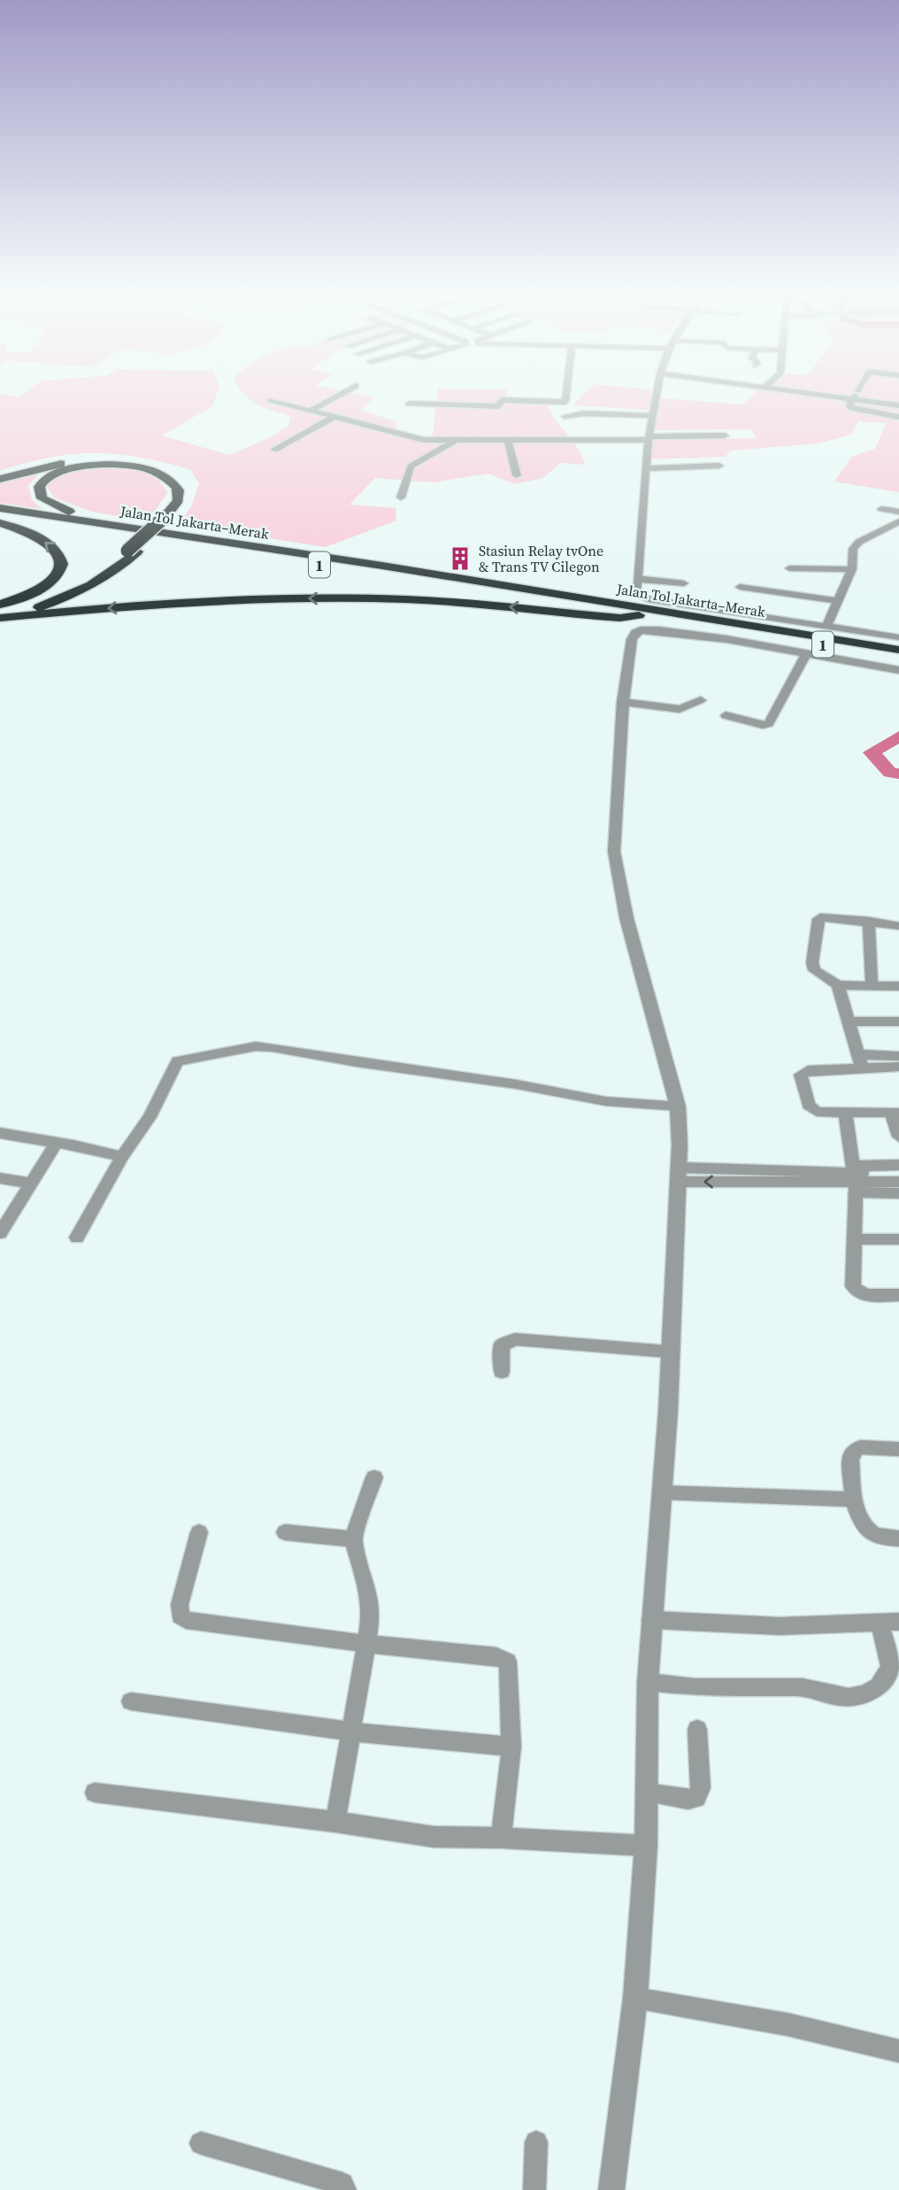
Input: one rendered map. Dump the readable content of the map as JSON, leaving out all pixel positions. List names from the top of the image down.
{
  "streets": {
    "highway": ["Jalan Tol Jakarta–Merak", "1"]
  },
  "places": {
    "building": ["Stasiun Relay tvOne & Trans TV Cilegon"]
  }
}
